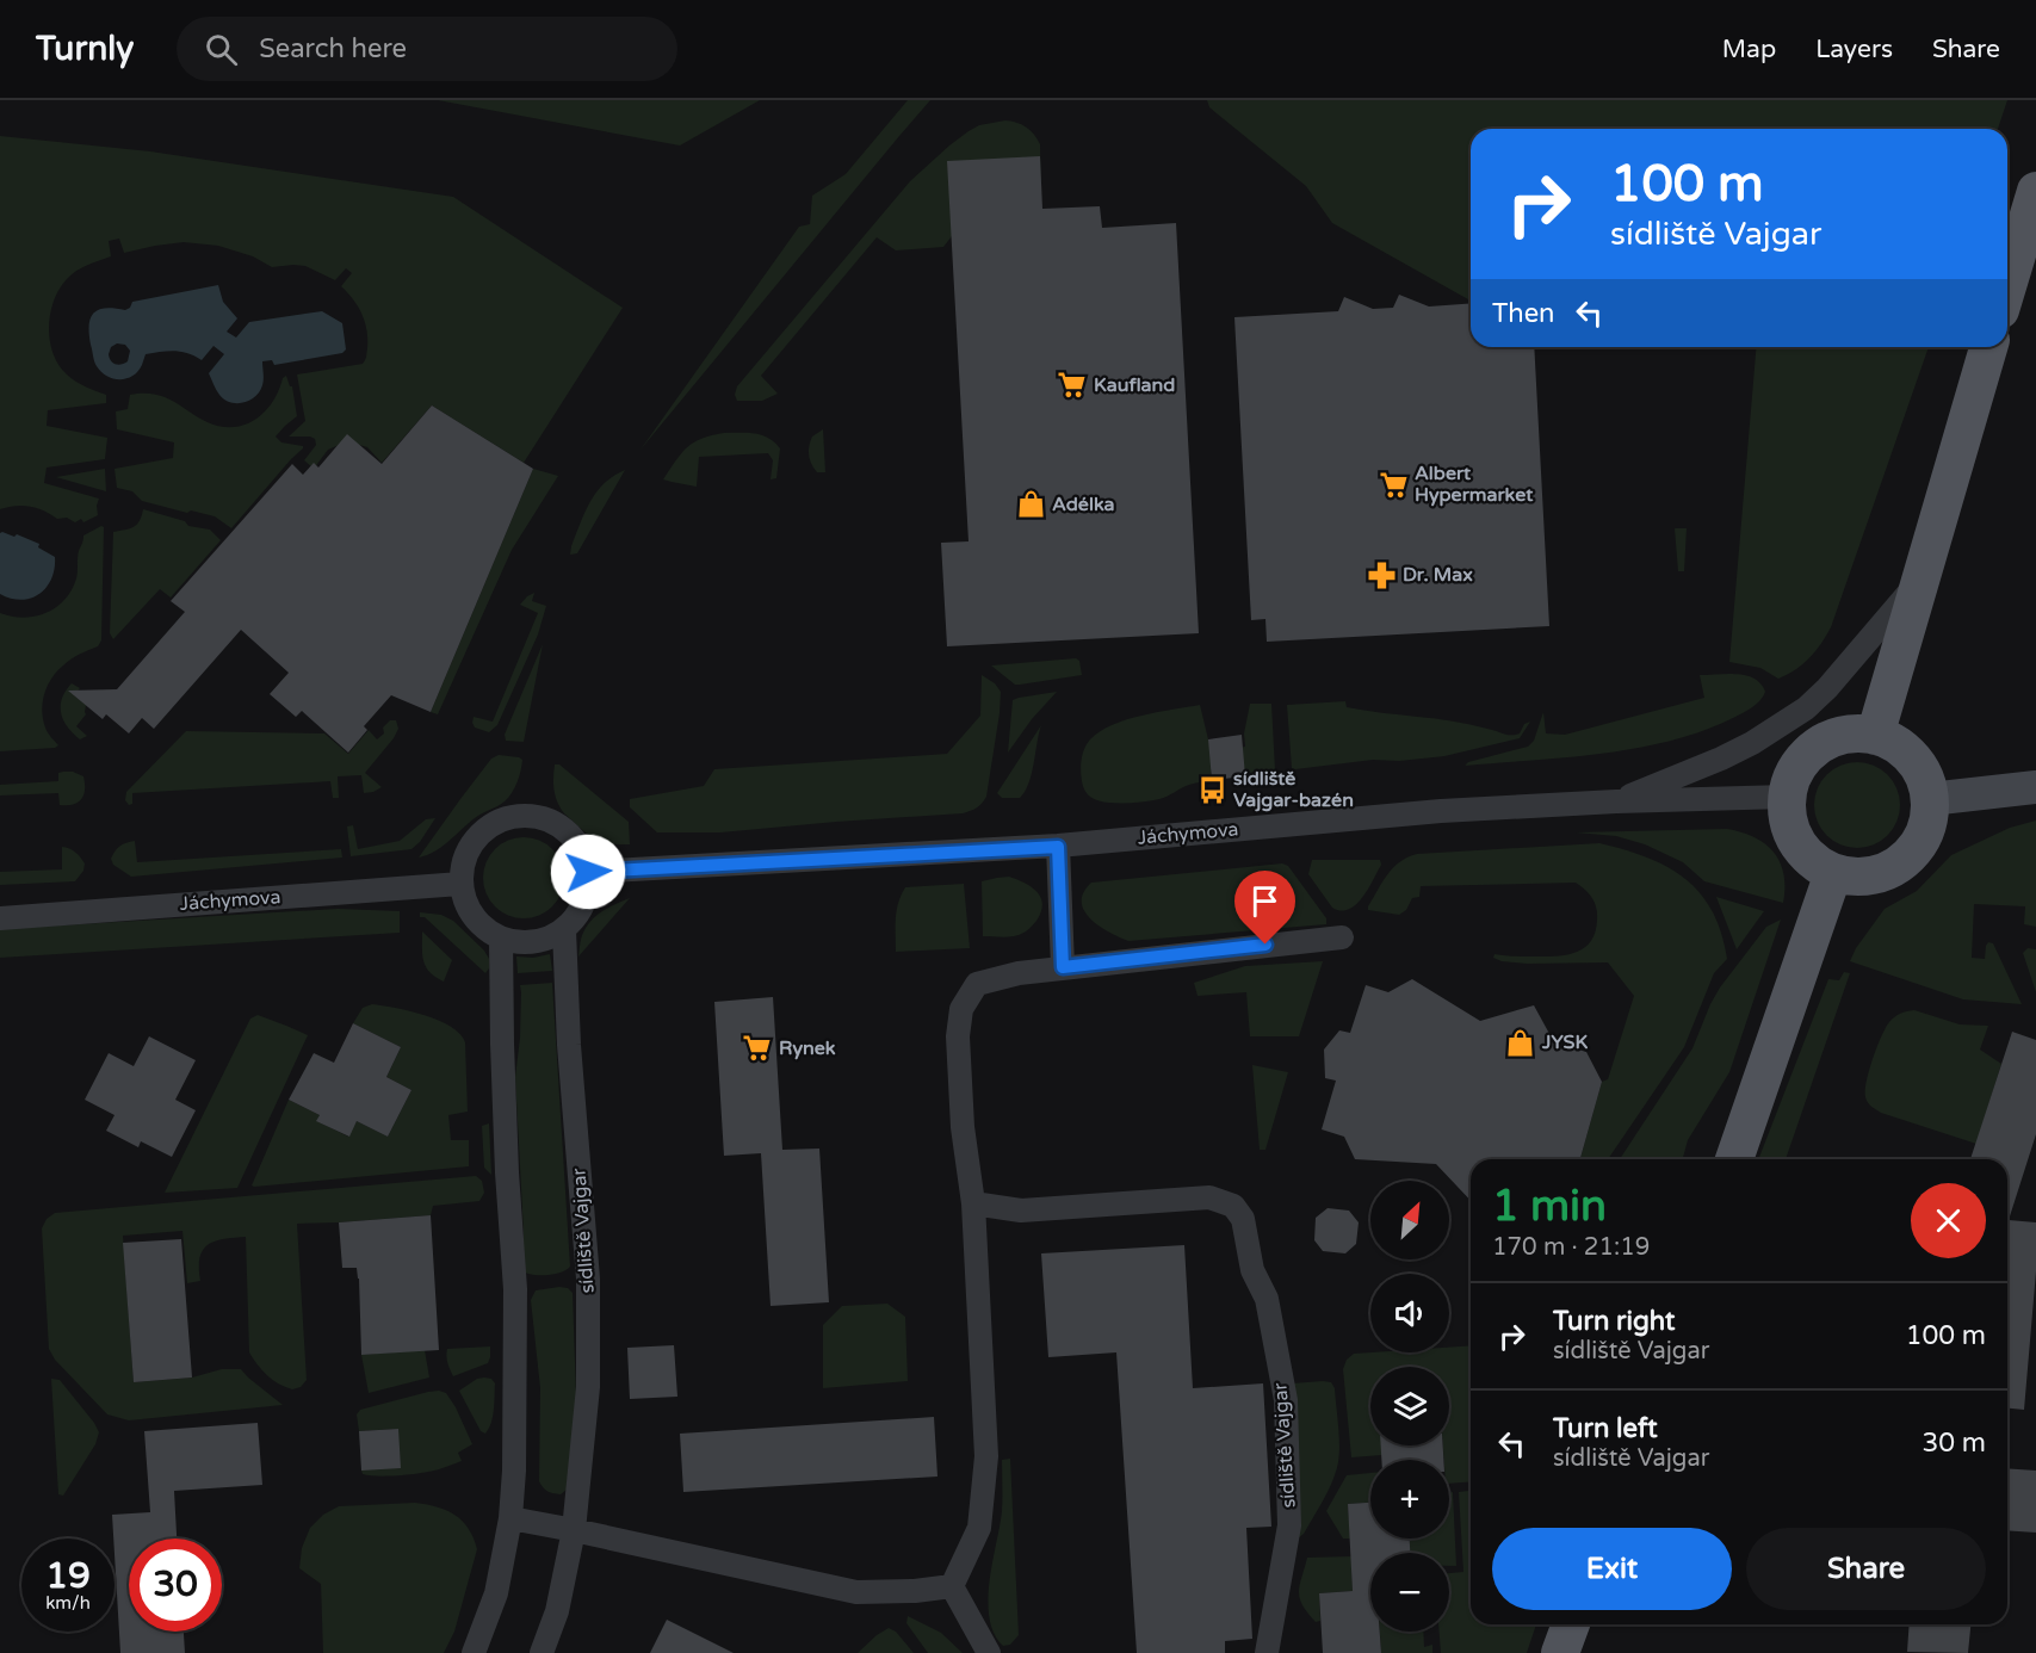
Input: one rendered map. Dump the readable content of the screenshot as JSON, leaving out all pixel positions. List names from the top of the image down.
{
  "streets": {
    "street": ["Jáchymova", "sídliště Vajgar"]
  },
  "crossings": [
    ["Jáchymova", "sídliště Vajgar"]
  ],
  "places": {
    "supermarket": ["Kaufland", "Albert Hypermarket", "Rynek"],
    "shop": ["Adélka", "JYSK"],
    "pharmacy": ["Dr. Max"],
    "bus stop": ["sídliště Vajgar-bazén"]
  },
  "north": "top right",
  "page": {
    "header": "Turnly",
    "search": "Search here",
    "nav": ["Map", "Layers", "Share"],
    "turn": ["100 m", "sídliště Vajgar"],
    "then": "Then",
    "heading": ["1 min", "170 m · 21:19"],
    "map_buttons": ["+", "−"],
    "list": [
      {
        "name": "Turn right",
        "note": "sídliště Vajgar",
        "value": "100 m"
      },
      {
        "name": "Turn left",
        "note": "sídliště Vajgar",
        "value": "30 m"
      }
    ],
    "buttons": ["Exit", "Share"],
    "speed": "19 km/h",
    "limit": "30"
  }
}
